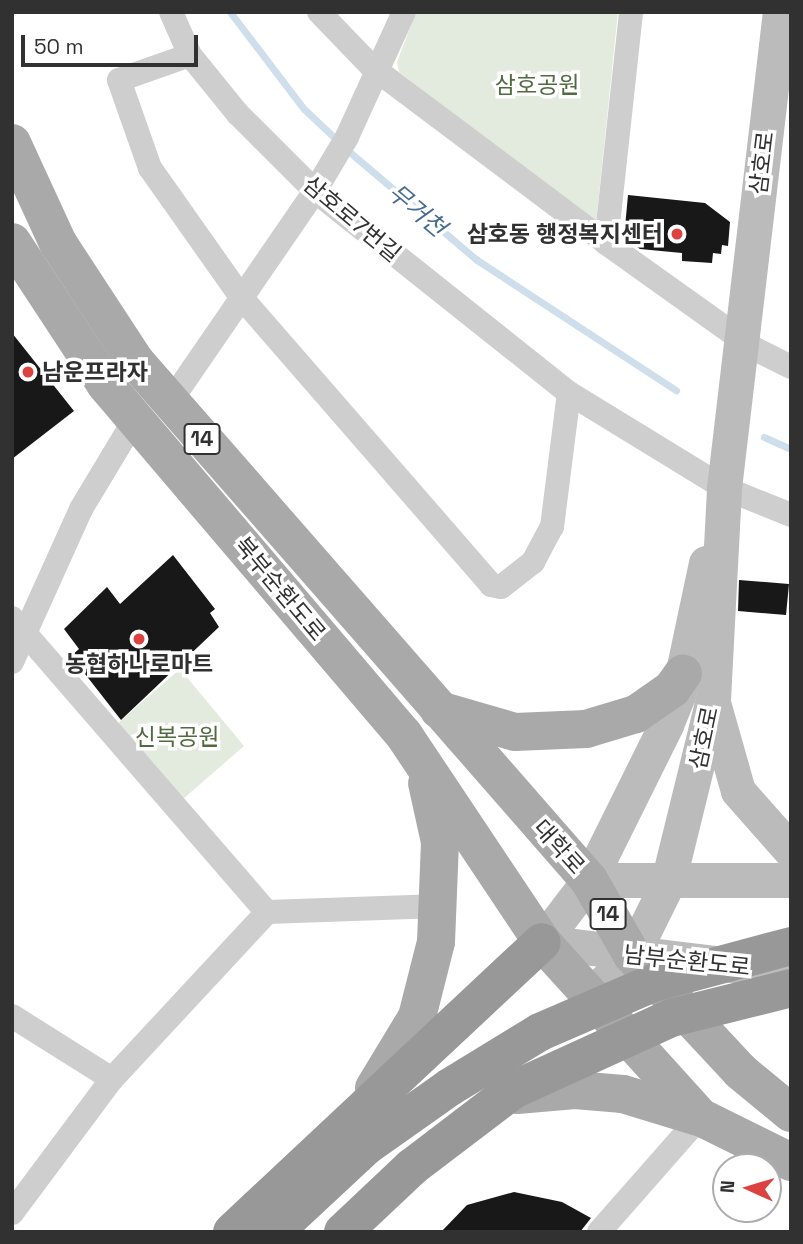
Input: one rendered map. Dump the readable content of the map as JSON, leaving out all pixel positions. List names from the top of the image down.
{
  "streets": {
    "main road": [
      "삼호로",
      "14",
      "북부순환도로",
      "대학로",
      "남부순환도로"
    ],
    "street": ["삼호로7번길"]
  },
  "crossings": [
    ["삼호로", "삼호로7번길"],
    ["삼호로", "14"],
    ["삼호로", "북부순환도로"],
    ["삼호로", "대학로"],
    ["삼호로", "남부순환도로"],
    ["14", "북부순환도로"],
    ["14", "남부순환도로"],
    ["북부순환도로", "대학로"],
    ["북부순환도로", "남부순환도로"],
    ["대학로", "남부순환도로"]
  ],
  "water": ["무거천"],
  "parks": ["삼호공원", "신복공원"],
  "places": ["삼호동 행정복지센터", "남운프라자", "농협하나로마트"],
  "scale_bar": "50 m",
  "north": "left"
}
